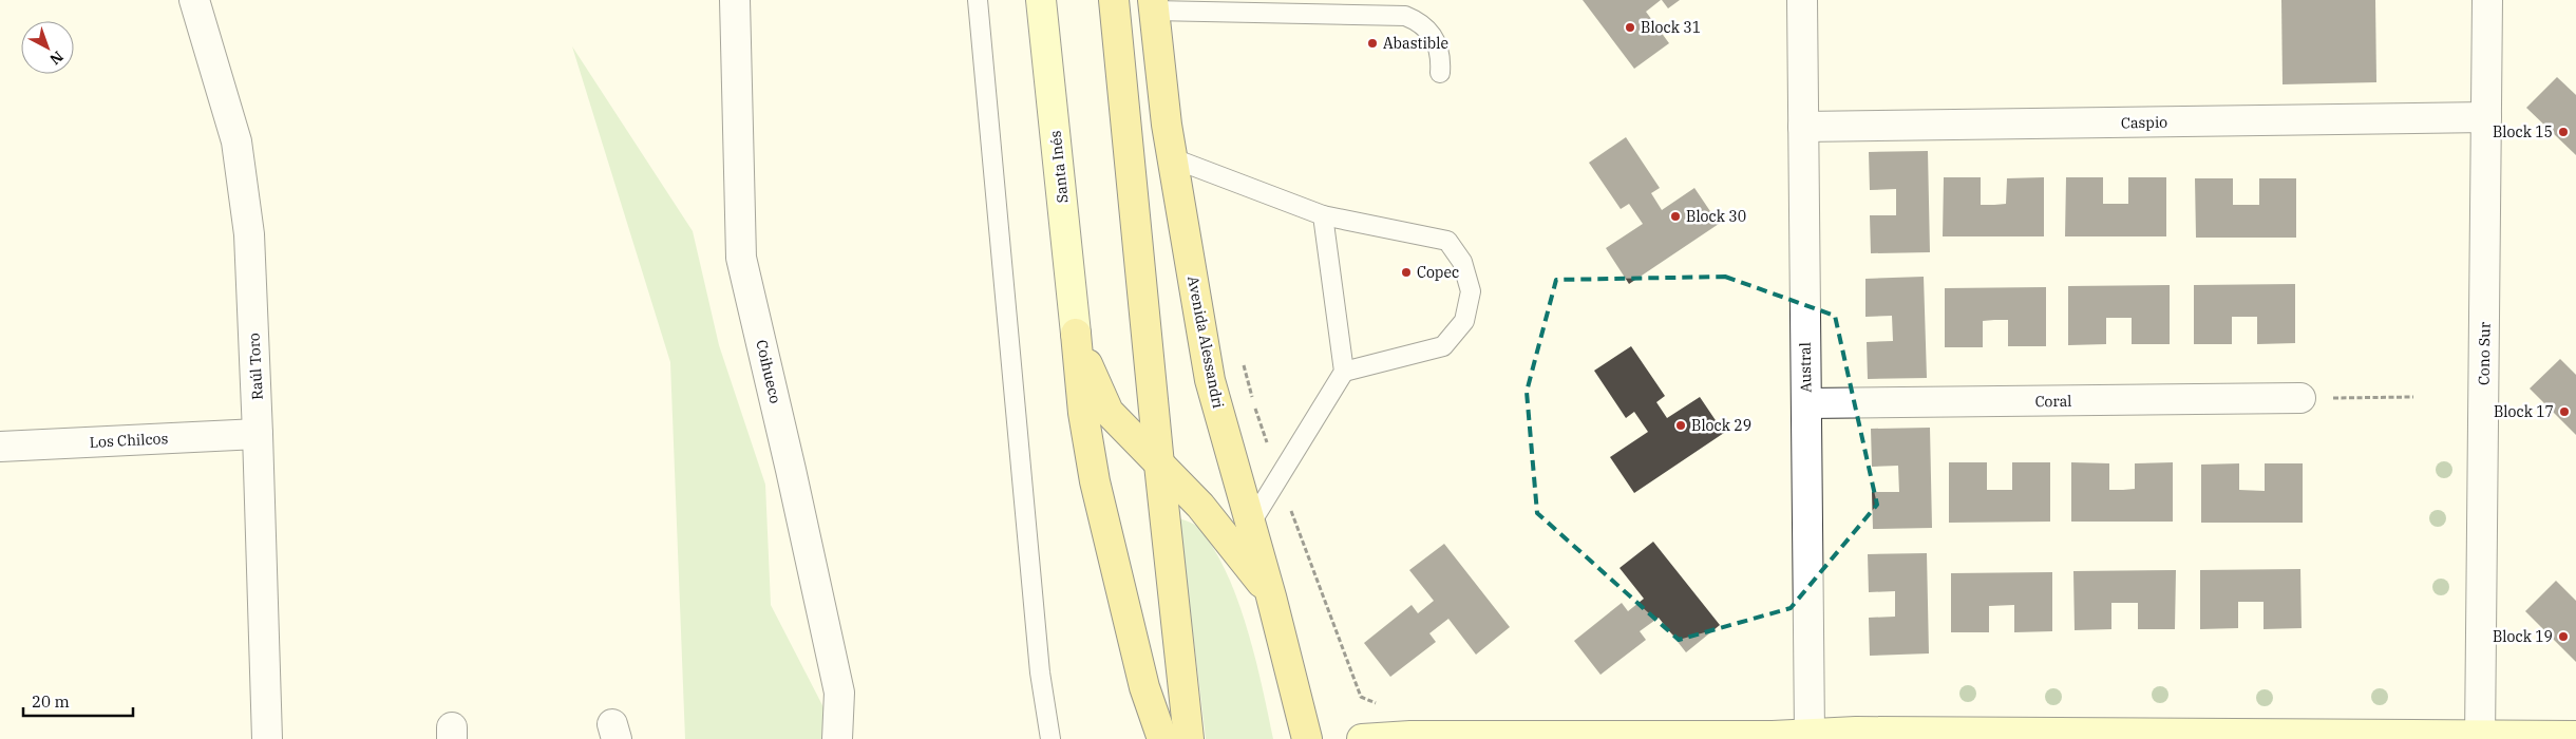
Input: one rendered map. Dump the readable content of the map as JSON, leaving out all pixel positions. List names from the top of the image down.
{
  "streets": {
    "main road": ["Avenida Alessandri"],
    "street": [
      "Caspio",
      "Santa Inés",
      "Cono Sur",
      "Raúl Toro",
      "Austral",
      "Coihueco",
      "Coral",
      "Los Chilcos"
    ]
  },
  "crossings": [
    ["Caspio", "Cono Sur"],
    ["Caspio", "Austral"],
    ["Raúl Toro", "Los Chilcos"],
    ["Austral", "Coral"]
  ],
  "places": [
    "Block 31",
    "Abastible",
    "Block 15",
    "Block 30",
    "Copec",
    "Block 17",
    "Block 29",
    "Block 19"
  ],
  "scale_bar": "20 m",
  "north": "bottom right"
}
